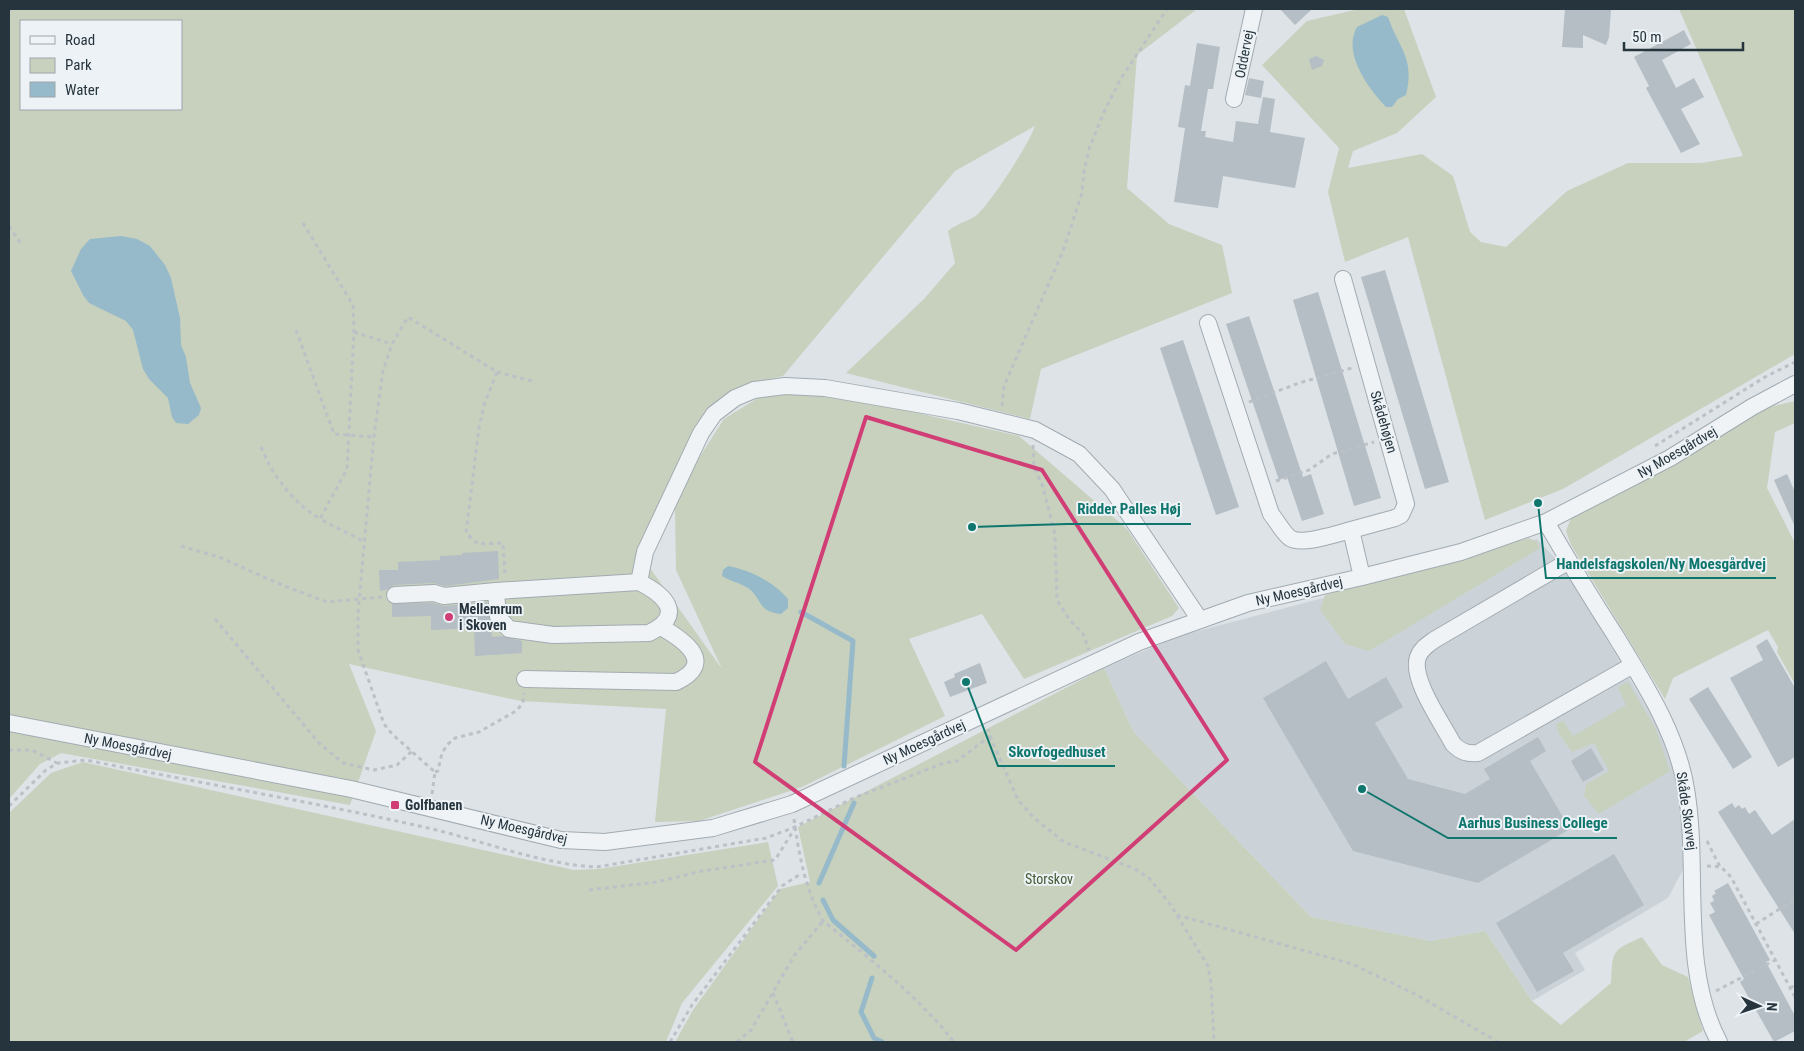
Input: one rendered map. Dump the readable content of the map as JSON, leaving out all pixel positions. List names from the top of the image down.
{
  "streets": {
    "street": [
      "Oddervej",
      "Skådehøjen",
      "Ny Moesgårdvej",
      "Skåde Skovvej"
    ]
  },
  "crossings": [
    ["Ny Moesgårdvej", "Skåde Skovvej"]
  ],
  "parks": ["Storskov"],
  "places": {
    "other": [
      "Handelsfagskolen/Ny Moesgårdvej",
      "Ridder Palles Høj",
      "Mellemrum i Skoven",
      "Skovfogedhuset",
      "Aarhus Business College"
    ],
    "transit": ["Golfbanen"]
  },
  "legend": ["Road", "Park", "Water"],
  "scale_bar": "50 m",
  "north": "right"
}
